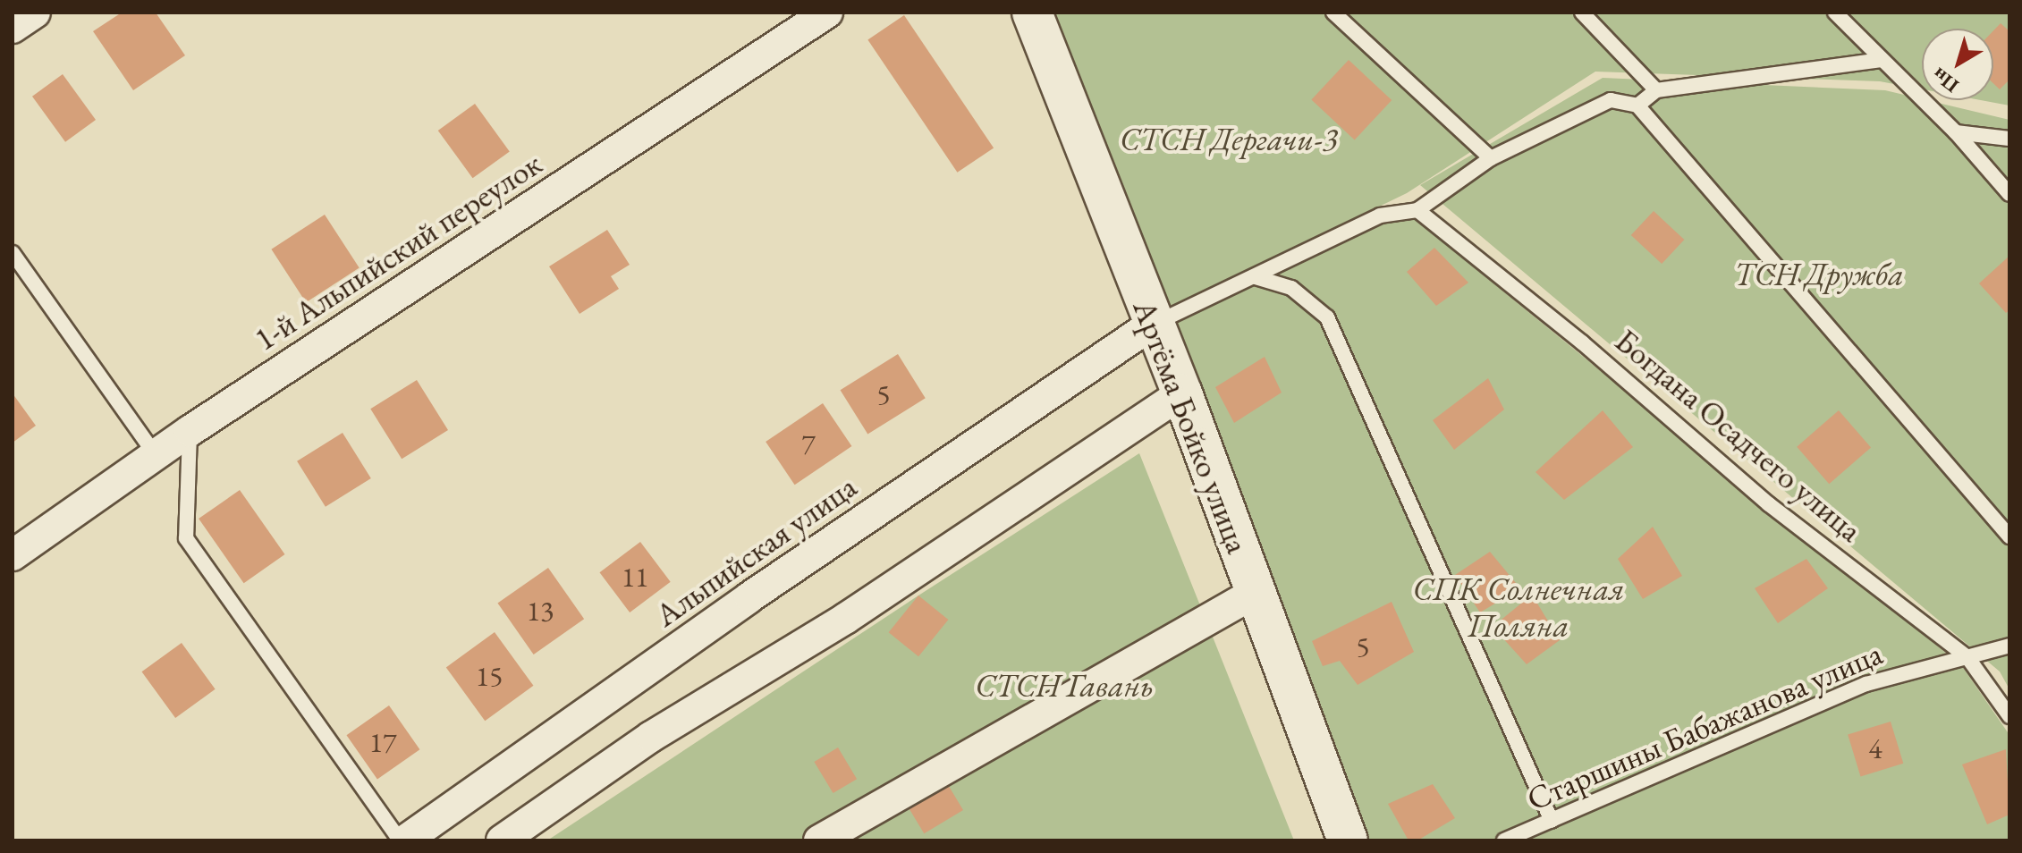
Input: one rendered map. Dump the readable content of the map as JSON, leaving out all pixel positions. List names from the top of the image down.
{
  "streets": {
    "main road": ["Артёма Бойко улица"],
    "street": ["1-й Альпийский переулок", "Альпийская улица"],
    "lane": ["Богдана Осадчего улица", "Старшины Бабажанова улица"]
  },
  "crossings": [
    ["Артёма Бойко улица", "Альпийская улица"],
    ["Богдана Осадчего улица", "Старшины Бабажанова улица"]
  ],
  "parks": [
    "СТСН Дергачи-3",
    "ТСН Дружба",
    "СПК Солнечная Поляна",
    "СТСН Гавань"
  ],
  "house_numbers": [
    "5",
    "7",
    "11",
    "13",
    "5",
    "15",
    "17",
    "4"
  ],
  "north": "bottom left"
}
